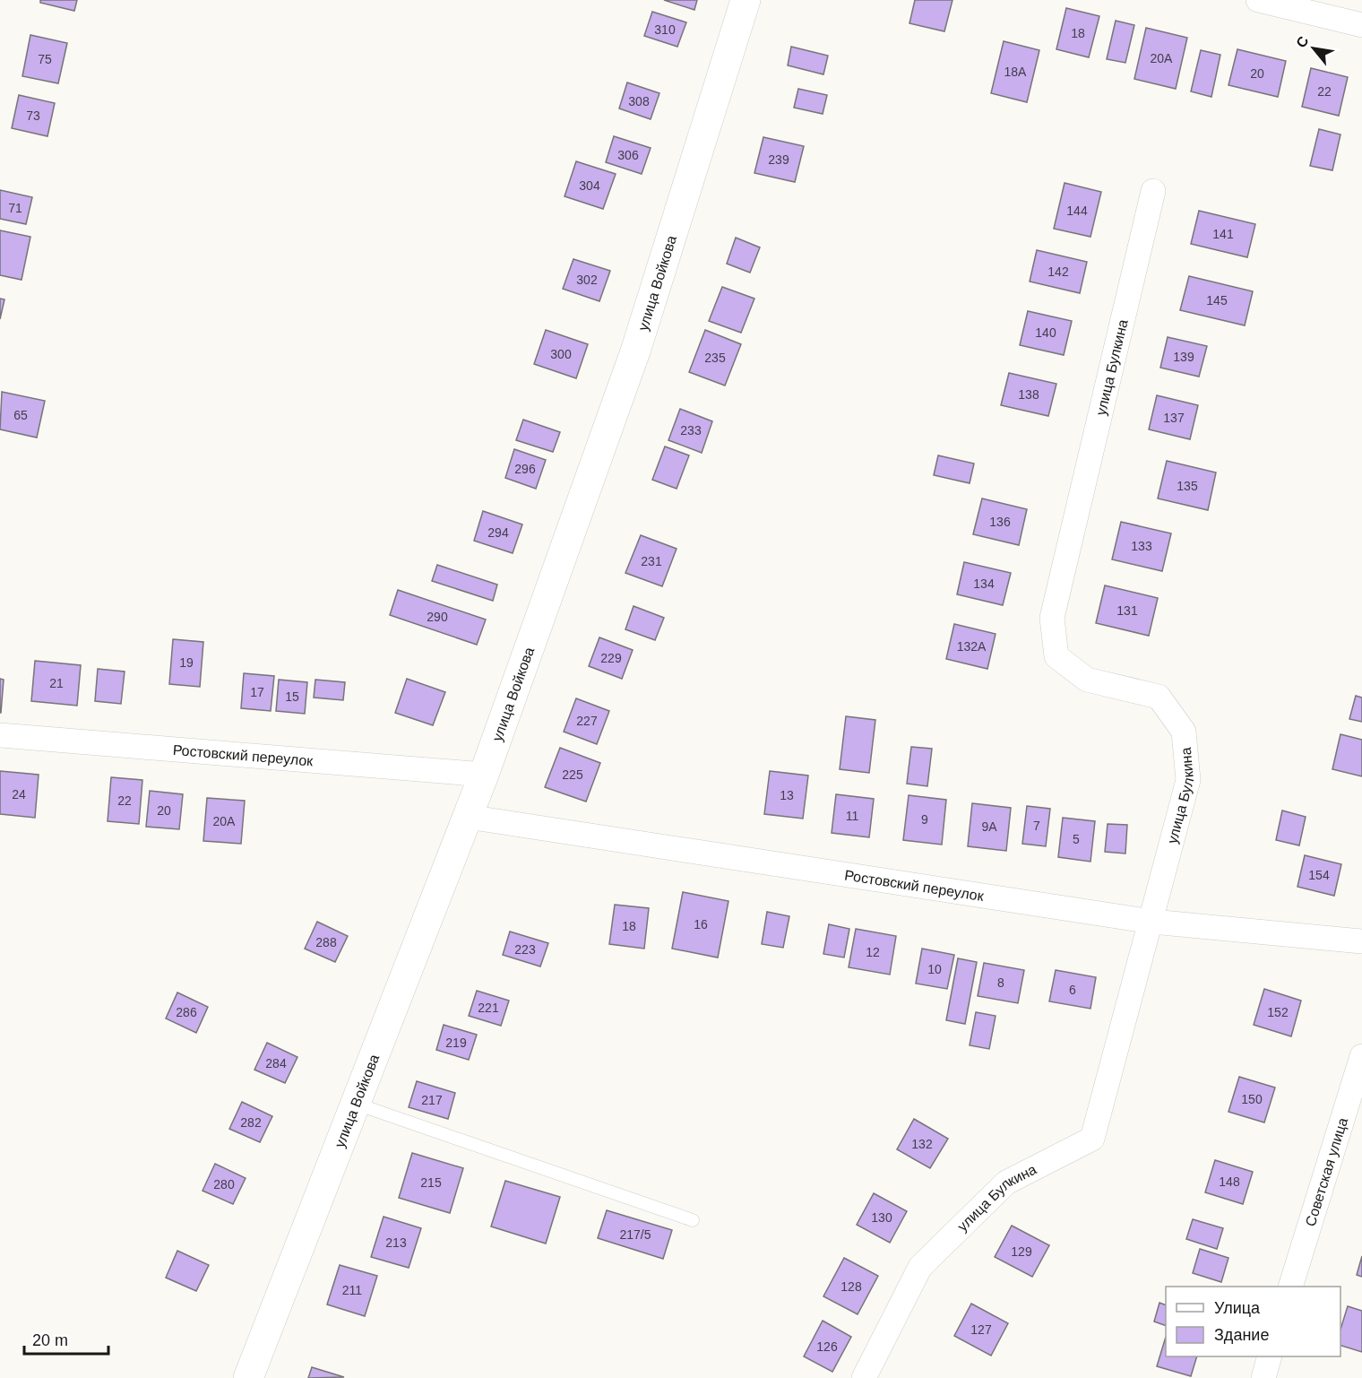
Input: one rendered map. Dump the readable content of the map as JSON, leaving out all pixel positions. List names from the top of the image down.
{
  "streets": {
    "main road": ["улица Войкова"],
    "street": ["улица Булкина", "Ростовский переулок", "Советская улица"]
  },
  "crossings": [
    ["улица Войкова", "Ростовский переулок"],
    ["улица Булкина", "Ростовский переулок"]
  ],
  "house_numbers": [
    "310",
    "18",
    "20А",
    "75",
    "18А",
    "20",
    "22",
    "308",
    "73",
    "306",
    "239",
    "304",
    "71",
    "144",
    "141",
    "142",
    "302",
    "145",
    "140",
    "300",
    "139",
    "235",
    "138",
    "65",
    "137",
    "233",
    "296",
    "135",
    "136",
    "294",
    "133",
    "231",
    "134",
    "131",
    "290",
    "132А",
    "229",
    "19",
    "21",
    "17",
    "15",
    "227",
    "225",
    "24",
    "13",
    "22",
    "20",
    "11",
    "9",
    "20А",
    "7",
    "9А",
    "5",
    "154",
    "16",
    "18",
    "288",
    "223",
    "12",
    "10",
    "8",
    "6",
    "221",
    "286",
    "152",
    "219",
    "284",
    "150",
    "217",
    "282",
    "132",
    "148",
    "215",
    "280",
    "130",
    "217/5",
    "213",
    "129",
    "128",
    "211",
    "127",
    "126"
  ],
  "legend": ["Улица", "Здание"],
  "scale_bar": "20 m",
  "north": "top left"
}
